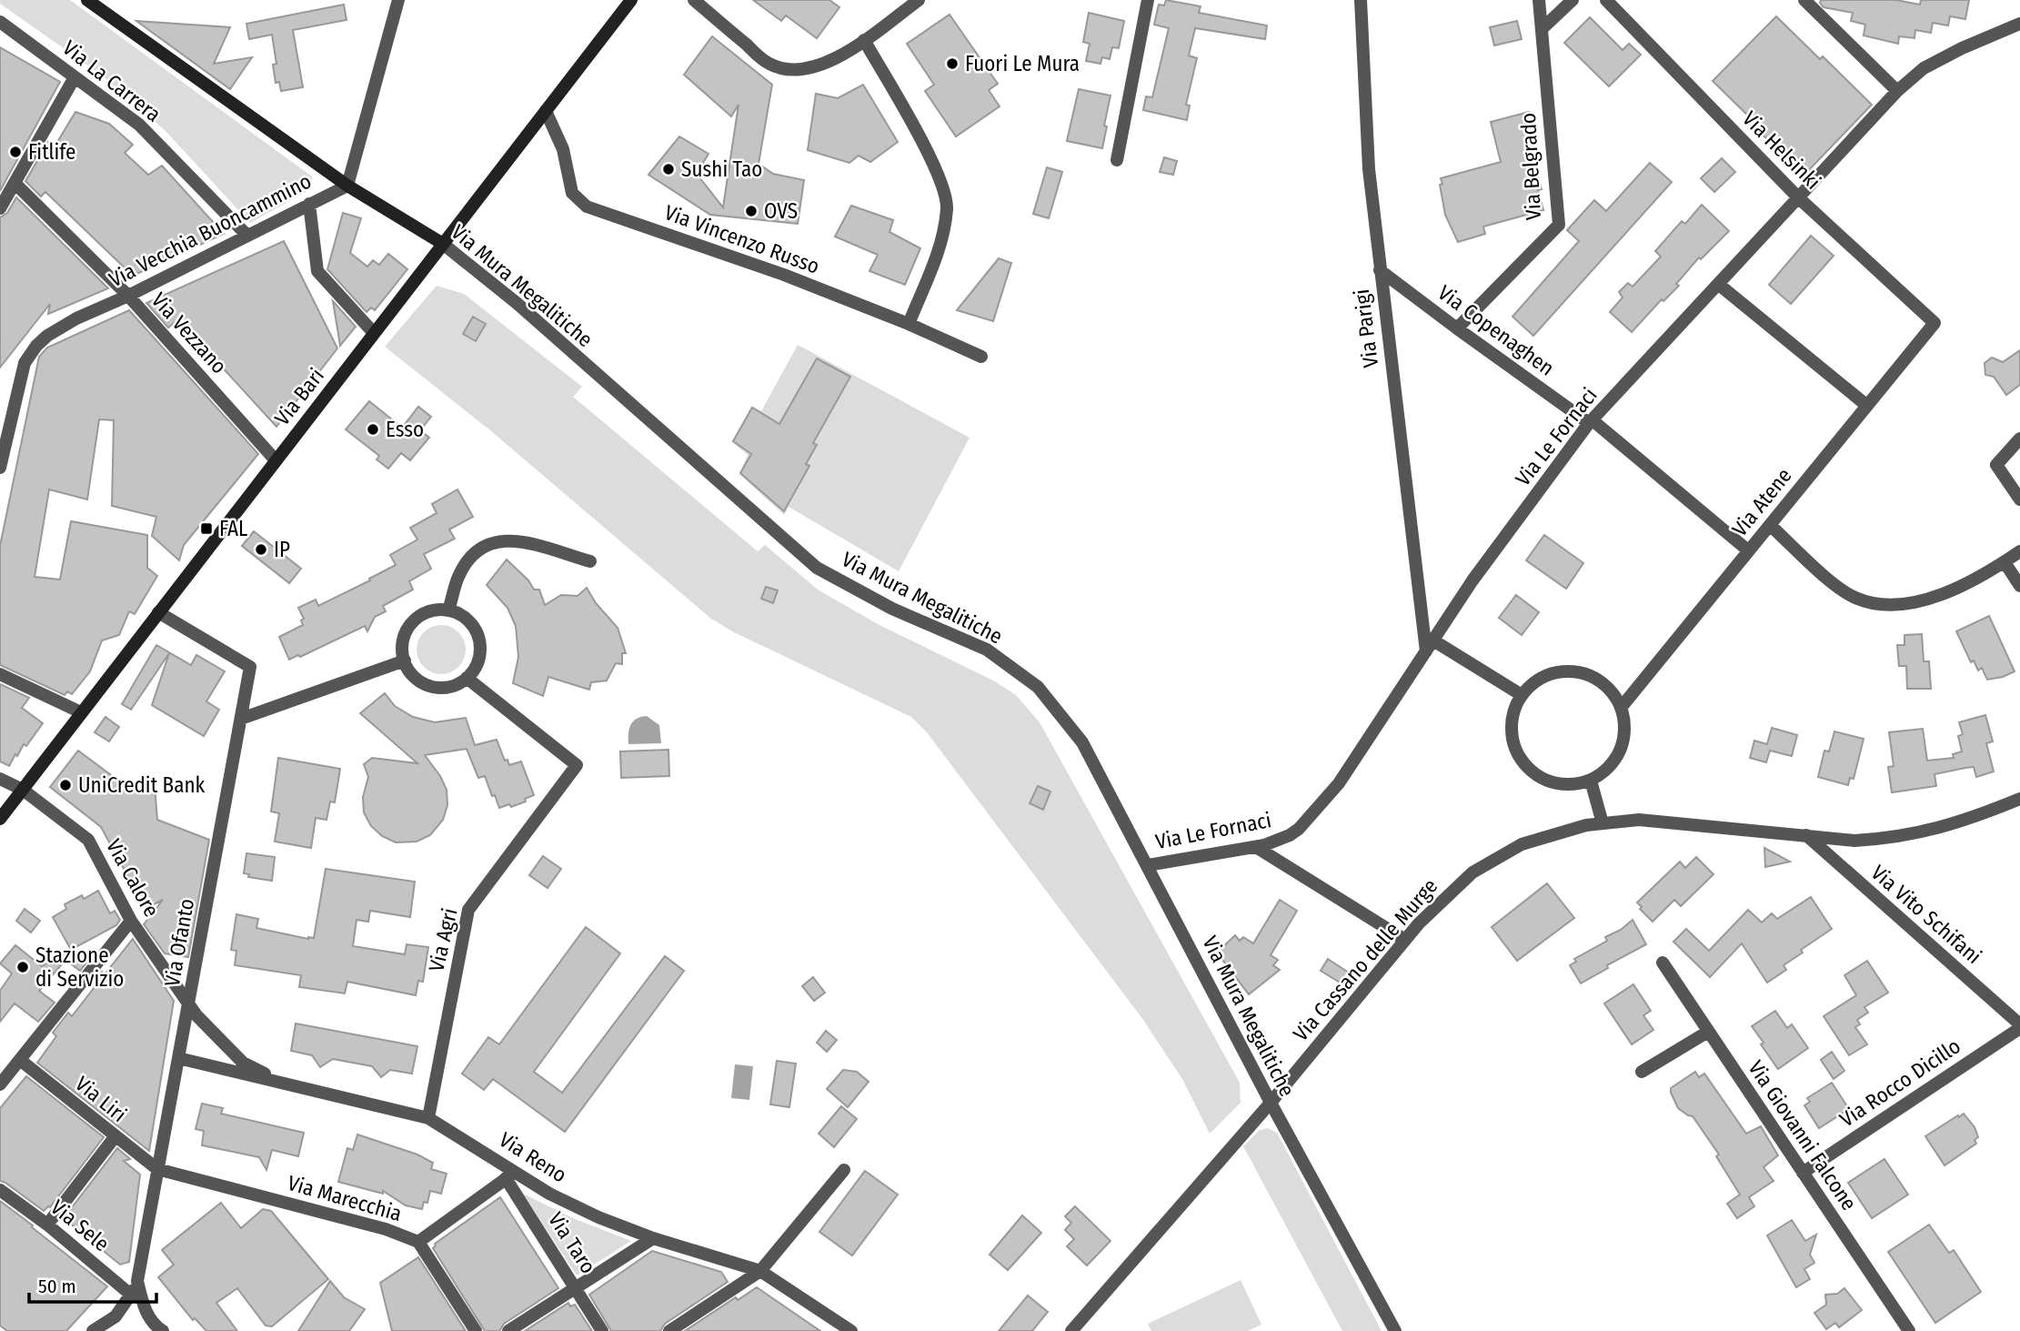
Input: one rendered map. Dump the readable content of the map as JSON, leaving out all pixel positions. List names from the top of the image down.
{
  "streets": {
    "main road": ["Via Mura Megalitiche", "Via Bari"],
    "street": [
      "Via La Carrera",
      "Via Helsinki",
      "Via Belgrado",
      "Via Vecchia Buoncammino",
      "Via Vincenzo Russo",
      "Via Parigi",
      "Via Copenaghen",
      "Via Vezzano",
      "Via Le Fornaci",
      "Via Atene",
      "Via Calore",
      "Via Vito Schifani",
      "Via Agri",
      "Via Ofanto",
      "Via Cassano delle Murge",
      "Via Rocco Dicillo",
      "Via Liri",
      "Via Giovanni Falcone",
      "Via Reno",
      "Via Marecchia",
      "Via Sele",
      "Via Taro"
    ]
  },
  "crossings": [
    ["Via La Carrera", "Via Vecchia Buoncammino"],
    ["Via Helsinki", "Via Le Fornaci"],
    ["Via Helsinki", "Via Atene"],
    ["Via Belgrado", "Via Copenaghen"],
    ["Via Vecchia Buoncammino", "Via Mura Megalitiche"],
    ["Via Vecchia Buoncammino", "Via Vezzano"],
    ["Via Vincenzo Russo", "Via Bari"],
    ["Via Mura Megalitiche", "Via Bari"],
    ["Via Mura Megalitiche", "Via Le Fornaci"],
    ["Via Mura Megalitiche", "Via Cassano delle Murge"],
    ["Via Parigi", "Via Copenaghen"],
    ["Via Parigi", "Via Le Fornaci"],
    ["Via Copenaghen", "Via Le Fornaci"],
    ["Via Copenaghen", "Via Atene"],
    ["Via Vezzano", "Via Bari"],
    ["Via Bari", "Via Calore"],
    ["Via Bari", "Via Ofanto"],
    ["Via Calore", "Via Ofanto"],
    ["Via Calore", "Via Reno"],
    ["Via Vito Schifani", "Via Cassano delle Murge"],
    ["Via Vito Schifani", "Via Rocco Dicillo"],
    ["Via Agri", "Via Reno"],
    ["Via Ofanto", "Via Liri"],
    ["Via Ofanto", "Via Reno"],
    ["Via Ofanto", "Via Marecchia"],
    ["Via Rocco Dicillo", "Via Giovanni Falcone"],
    ["Via Liri", "Via Marecchia"],
    ["Via Reno", "Via Taro"]
  ],
  "places": {
    "other": [
      "Fuori Le Mura",
      "Fitlife",
      "Sushi Tao",
      "OVS",
      "Esso",
      "IP",
      "UniCredit Bank",
      "Stazione di Servizio"
    ],
    "transit": ["FAL"]
  },
  "scale_bar": "50 m"
}
